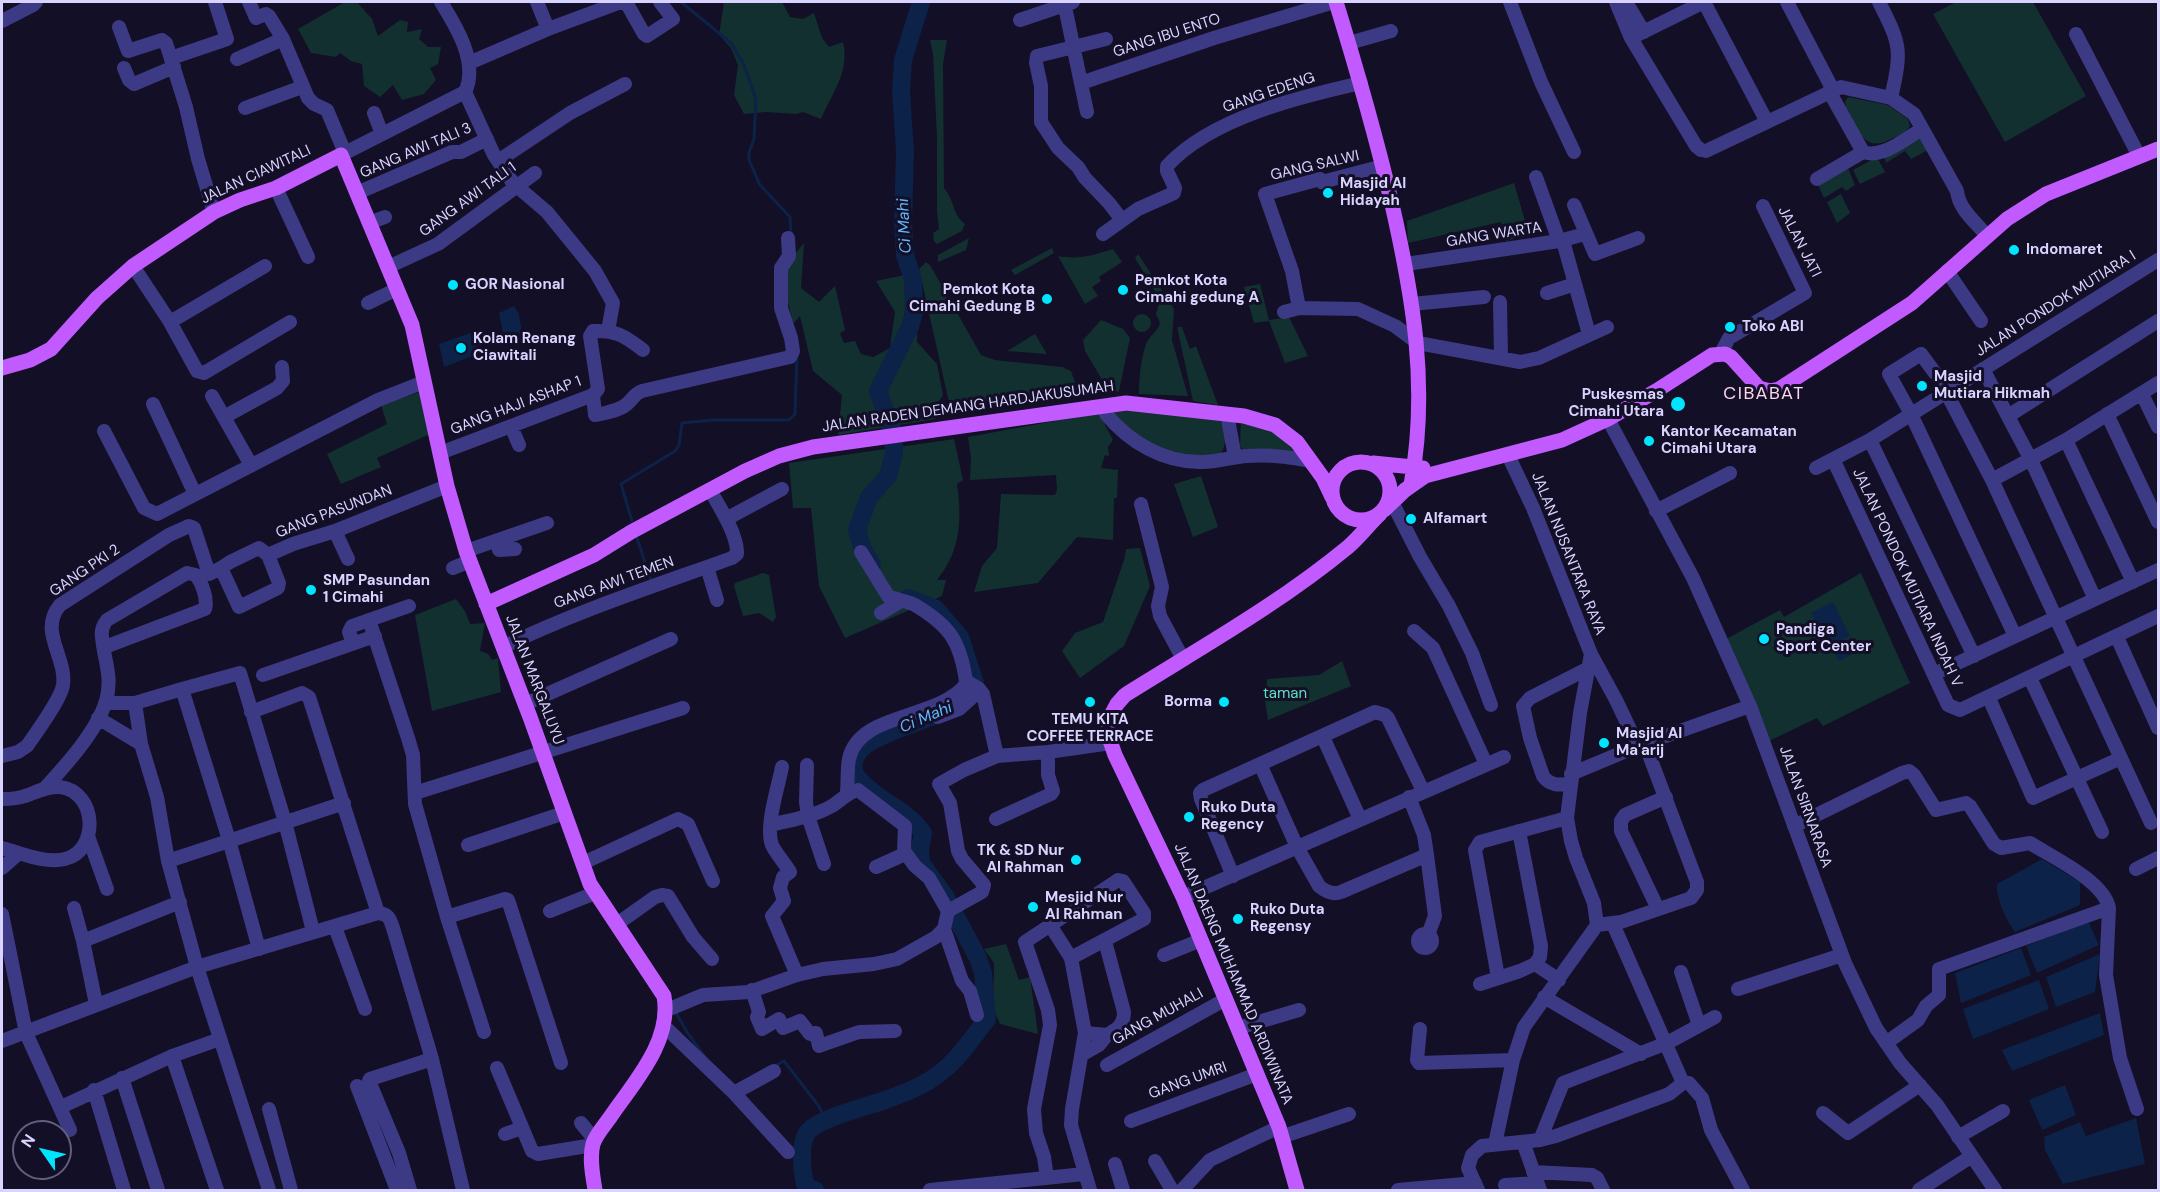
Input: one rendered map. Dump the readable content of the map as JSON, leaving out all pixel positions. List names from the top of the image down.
{
  "streets": {
    "main road": [
      "JALAN CIAWITALI",
      "JALAN RADEN DEMANG HARDJAKUSUMAH",
      "JALAN MARGALUYU",
      "JALAN DAENG MUHAMMAD ARDIWINATA"
    ],
    "street": [
      "GANG IBU ENTO",
      "GANG EDENG",
      "GANG AWI TALI 3",
      "GANG SALWI",
      "GANG AWI TALI 1",
      "GANG WARTA",
      "JALAN JATI",
      "JALAN PONDOK MUTIARA I",
      "GANG HAJI ASHAP 1",
      "GANG PASUNDAN",
      "JALAN NUSANTARA RAYA",
      "GANG PKI 2",
      "JALAN PONDOK MUTIARA INDAH V",
      "GANG AWI TEMEN",
      "JALAN SIRNARASA",
      "GANG MUHALI",
      "GANG UMRI"
    ]
  },
  "crossings": [
    ["GANG AWI TALI 3", "JALAN MARGALUYU"],
    ["JALAN CIAWITALI", "JALAN MARGALUYU"],
    ["GANG AWI TALI 1", "JALAN MARGALUYU"],
    ["JALAN PONDOK MUTIARA I", "JALAN PONDOK MUTIARA INDAH V"],
    ["GANG HAJI ASHAP 1", "JALAN MARGALUYU"],
    ["JALAN RADEN DEMANG HARDJAKUSUMAH", "JALAN MARGALUYU"],
    ["JALAN RADEN DEMANG HARDJAKUSUMAH", "JALAN DAENG MUHAMMAD ARDIWINATA"],
    ["GANG PASUNDAN", "GANG PKI 2"],
    ["GANG PASUNDAN", "JALAN MARGALUYU"],
    ["GANG AWI TEMEN", "JALAN MARGALUYU"],
    ["JALAN DAENG MUHAMMAD ARDIWINATA", "GANG MUHALI"],
    ["JALAN DAENG MUHAMMAD ARDIWINATA", "GANG UMRI"]
  ],
  "districts": ["CIBABAT"],
  "water": ["Ci Mahi"],
  "parks": ["taman"],
  "places": [
    "Masjid Al Hidayah",
    "Indomaret",
    "GOR Nasional",
    "Pemkot Kota Cimahi gedung A",
    "Pemkot Kota Cimahi Gedung B",
    "Toko ABI",
    "Kolam Renang Ciawitali",
    "Masjid Mutiara Hikmah",
    "Puskesmas Cimahi Utara",
    "Kantor Kecamatan Cimahi Utara",
    "Alfamart",
    "SMP Pasundan 1 Cimahi",
    "Pandiga Sport Center",
    "TEMU KITA COFFEE TERRACE",
    "Borma",
    "Masjid Al Ma'arij",
    "Ruko Duta Regency",
    "TK & SD Nur Al Rahman",
    "Mesjid Nur Al Rahman",
    "Ruko Duta Regensy"
  ],
  "north": "top left"
}
